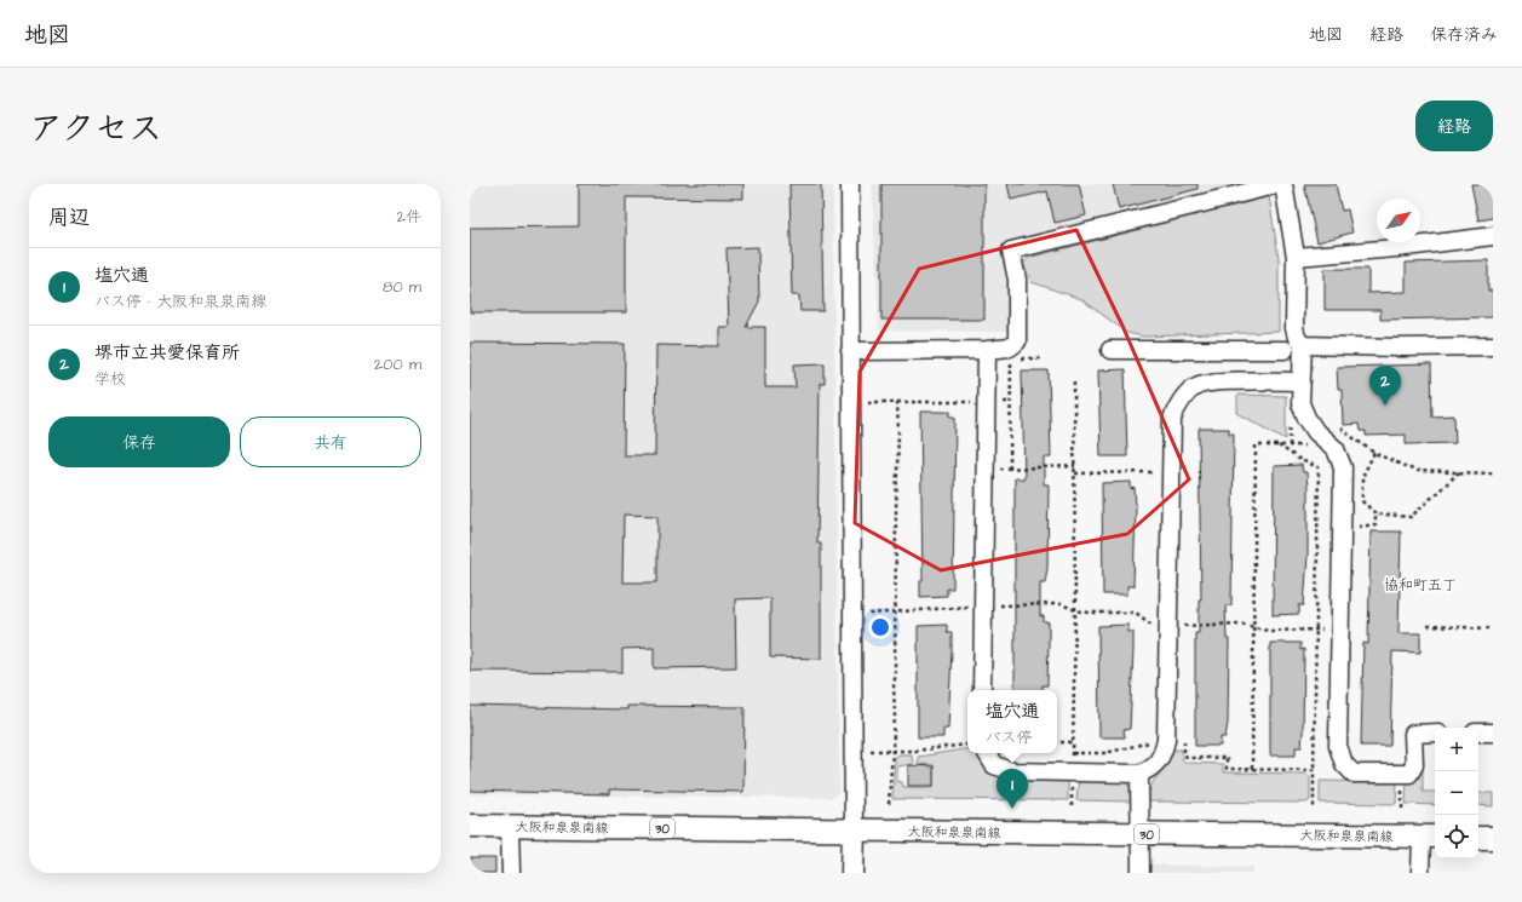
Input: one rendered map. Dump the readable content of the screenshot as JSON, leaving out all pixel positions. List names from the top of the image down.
{
  "streets": {
    "main road": ["大阪和泉泉南線", "30"]
  },
  "districts": ["協和町五丁"],
  "north": "top right",
  "page": {
    "header": "地図",
    "nav": ["地図", "経路", "保存済み"],
    "title": "アクセス",
    "buttons": [
      "経路",
      ["保存", "共有"]
    ],
    "heading": ["周辺", "2件"],
    "list": [
      {
        "mark": "1",
        "name": "塩穴通",
        "note": "バス停 · 大阪和泉泉南線",
        "value": "80 m"
      },
      {
        "mark": "2",
        "name": "堺市立共愛保育所",
        "note": "学校",
        "value": "200 m"
      }
    ],
    "pins": ["2", "1"],
    "popup": ["塩穴通", "バス停"],
    "map_buttons": ["+", "−"]
  }
}
